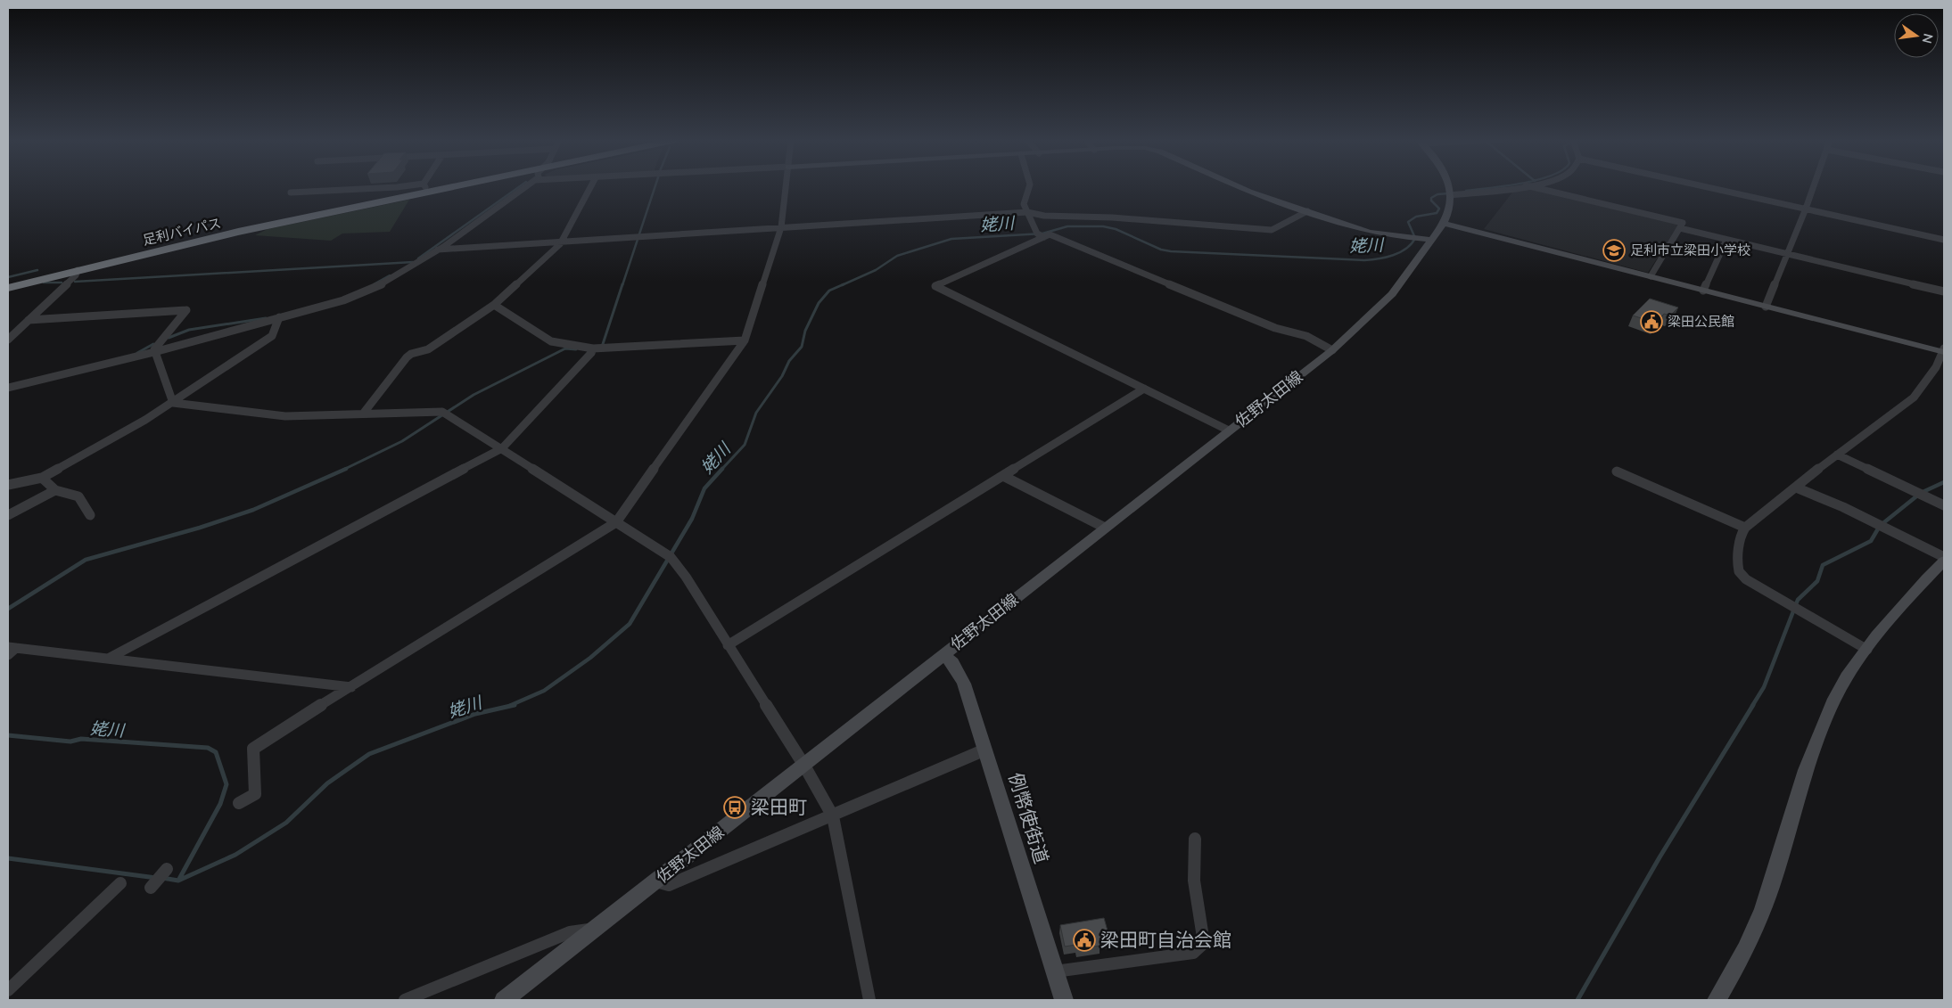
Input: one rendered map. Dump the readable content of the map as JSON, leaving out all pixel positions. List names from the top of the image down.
{
  "streets": {
    "highway": ["足利バイパス"],
    "street": ["佐野太田線", "例幣使街道"]
  },
  "crossings": [
    ["佐野太田線", "例幣使街道"]
  ],
  "water": ["姥川"],
  "places": {
    "school or university": ["足利市立梁田小学校"],
    "public building": ["梁田公民館", "梁田町自治会館"],
    "bus stop": ["梁田町"]
  },
  "north": "right"
}
